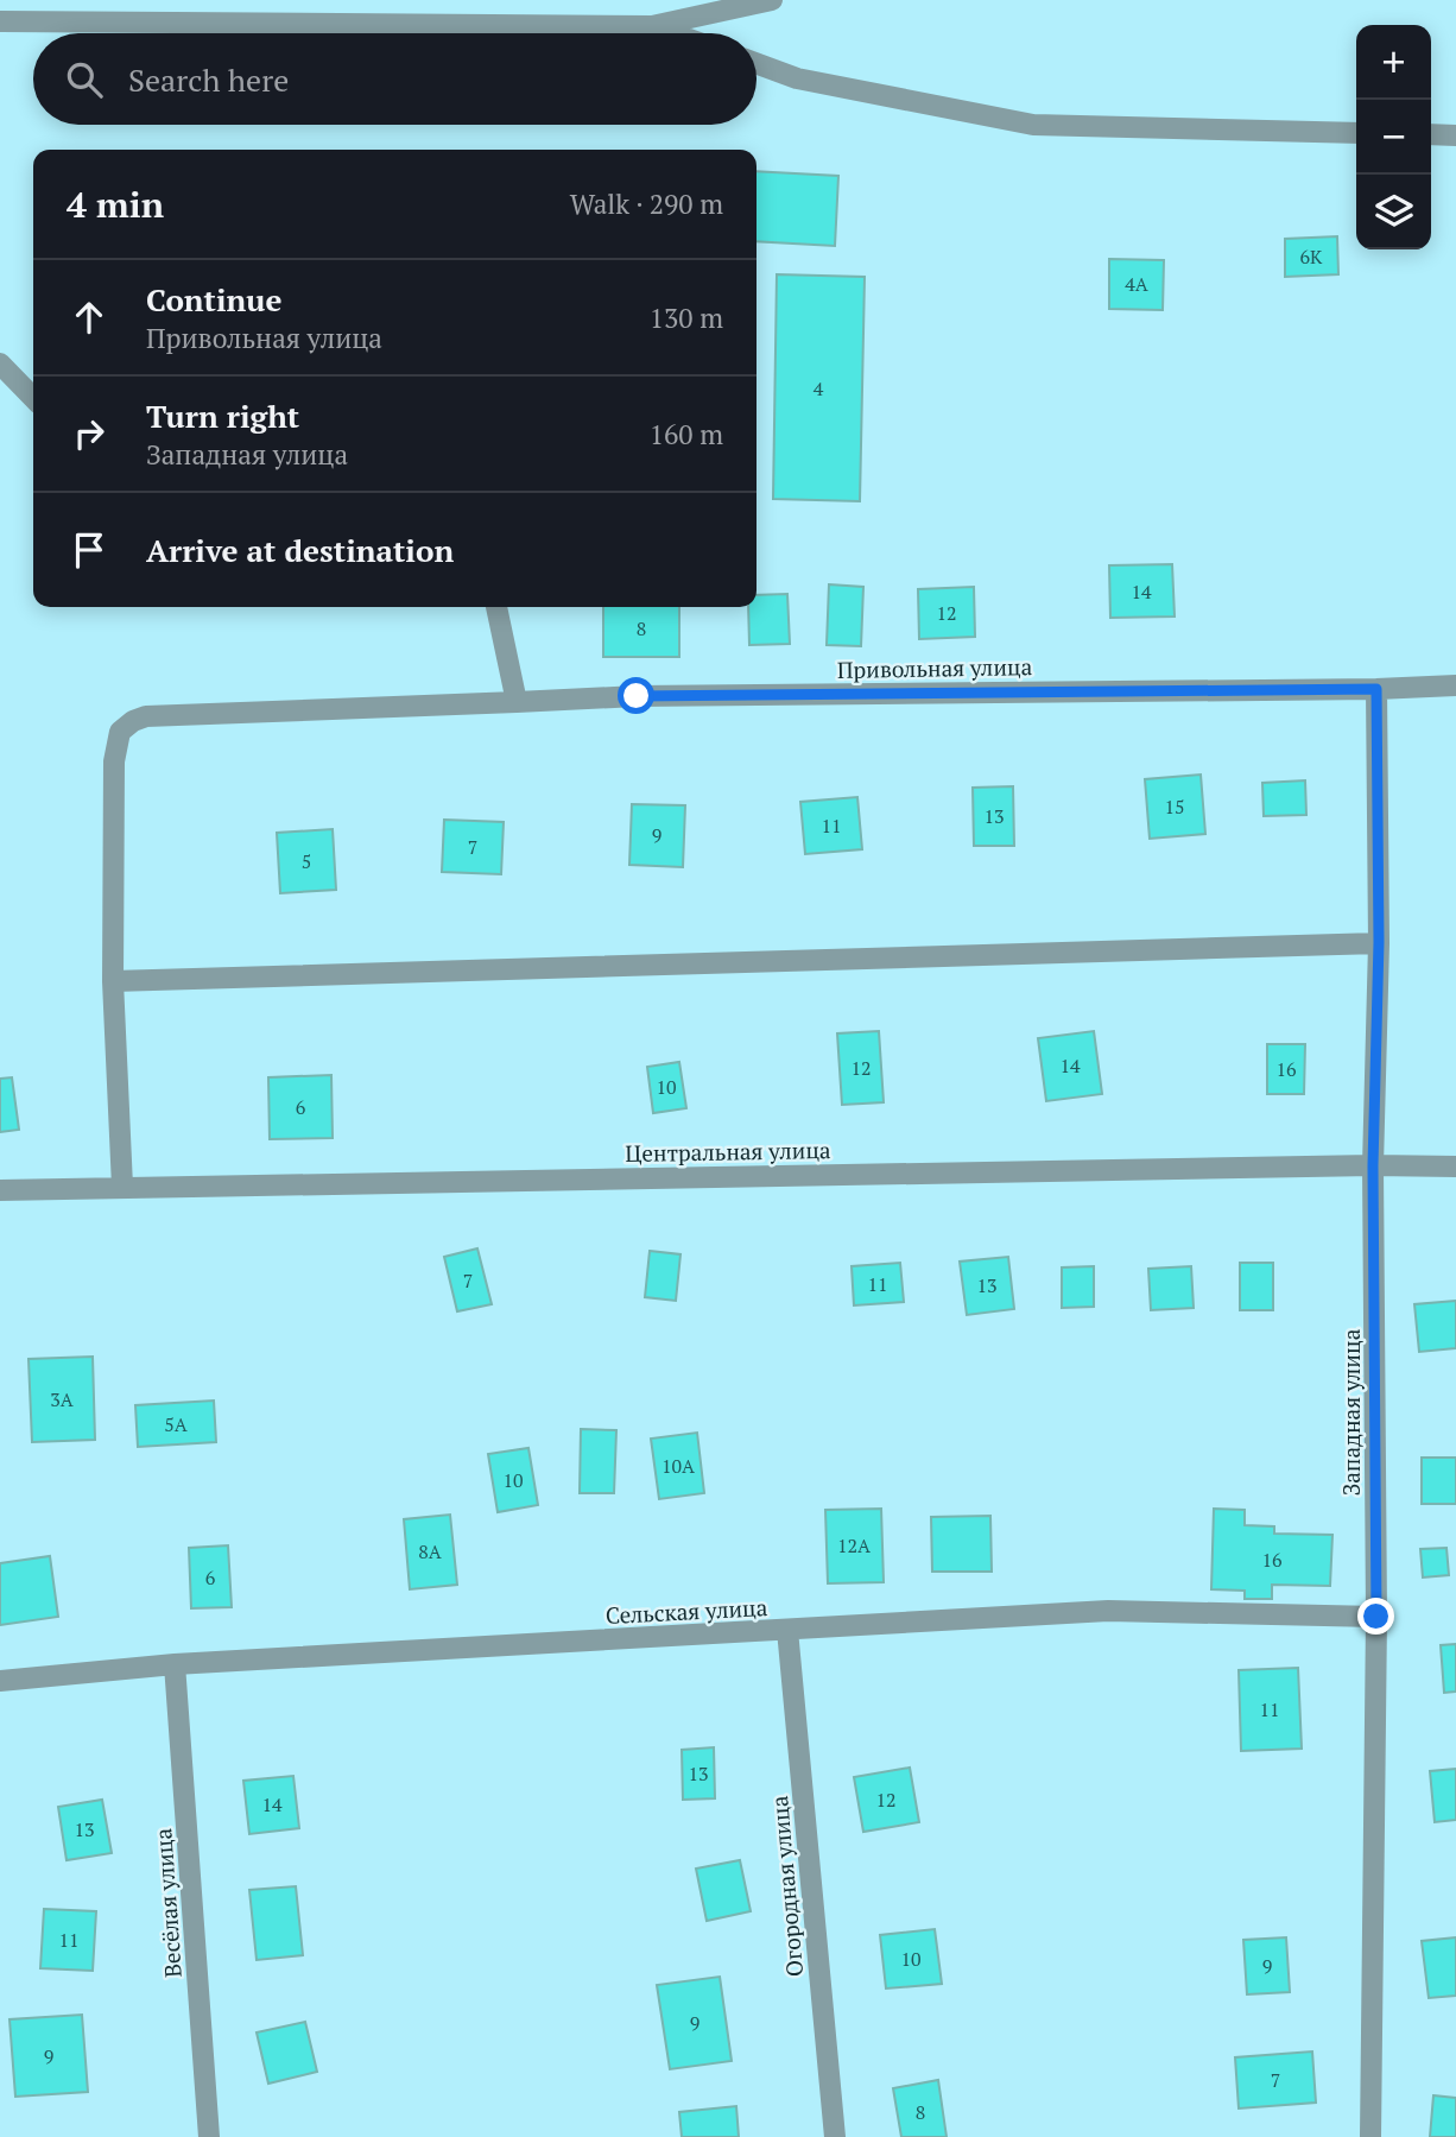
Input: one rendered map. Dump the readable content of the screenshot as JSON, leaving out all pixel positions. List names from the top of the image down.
{
  "streets": {
    "street": [
      "Привольная улица",
      "Центральная улица",
      "Западная улица",
      "Сельская улица",
      "Огородная улица",
      "Весёлая улица"
    ]
  },
  "crossings": [
    ["Привольная улица", "Западная улица"],
    ["Центральная улица", "Западная улица"],
    ["Западная улица", "Сельская улица"],
    ["Сельская улица", "Огородная улица"],
    ["Сельская улица", "Весёлая улица"]
  ],
  "house_numbers": [
    "6К",
    "4А",
    "4",
    "14",
    "12",
    "8",
    "15",
    "13",
    "11",
    "9",
    "7",
    "5",
    "14",
    "12",
    "16",
    "10",
    "6",
    "7",
    "11",
    "13",
    "3А",
    "5А",
    "10А",
    "10",
    "12А",
    "8А",
    "16",
    "6",
    "11",
    "13",
    "12",
    "14",
    "13",
    "11",
    "10",
    "9",
    "9",
    "9",
    "7",
    "8"
  ],
  "page": {
    "map_buttons": ["+", "−"],
    "search": "Search here",
    "heading": ["4 min", "Walk · 290 m"],
    "list": [
      ["Continue", "Привольная улица", "130 m"],
      ["Turn right", "Западная улица", "160 m"],
      "Arrive at destination"
    ]
  }
}
